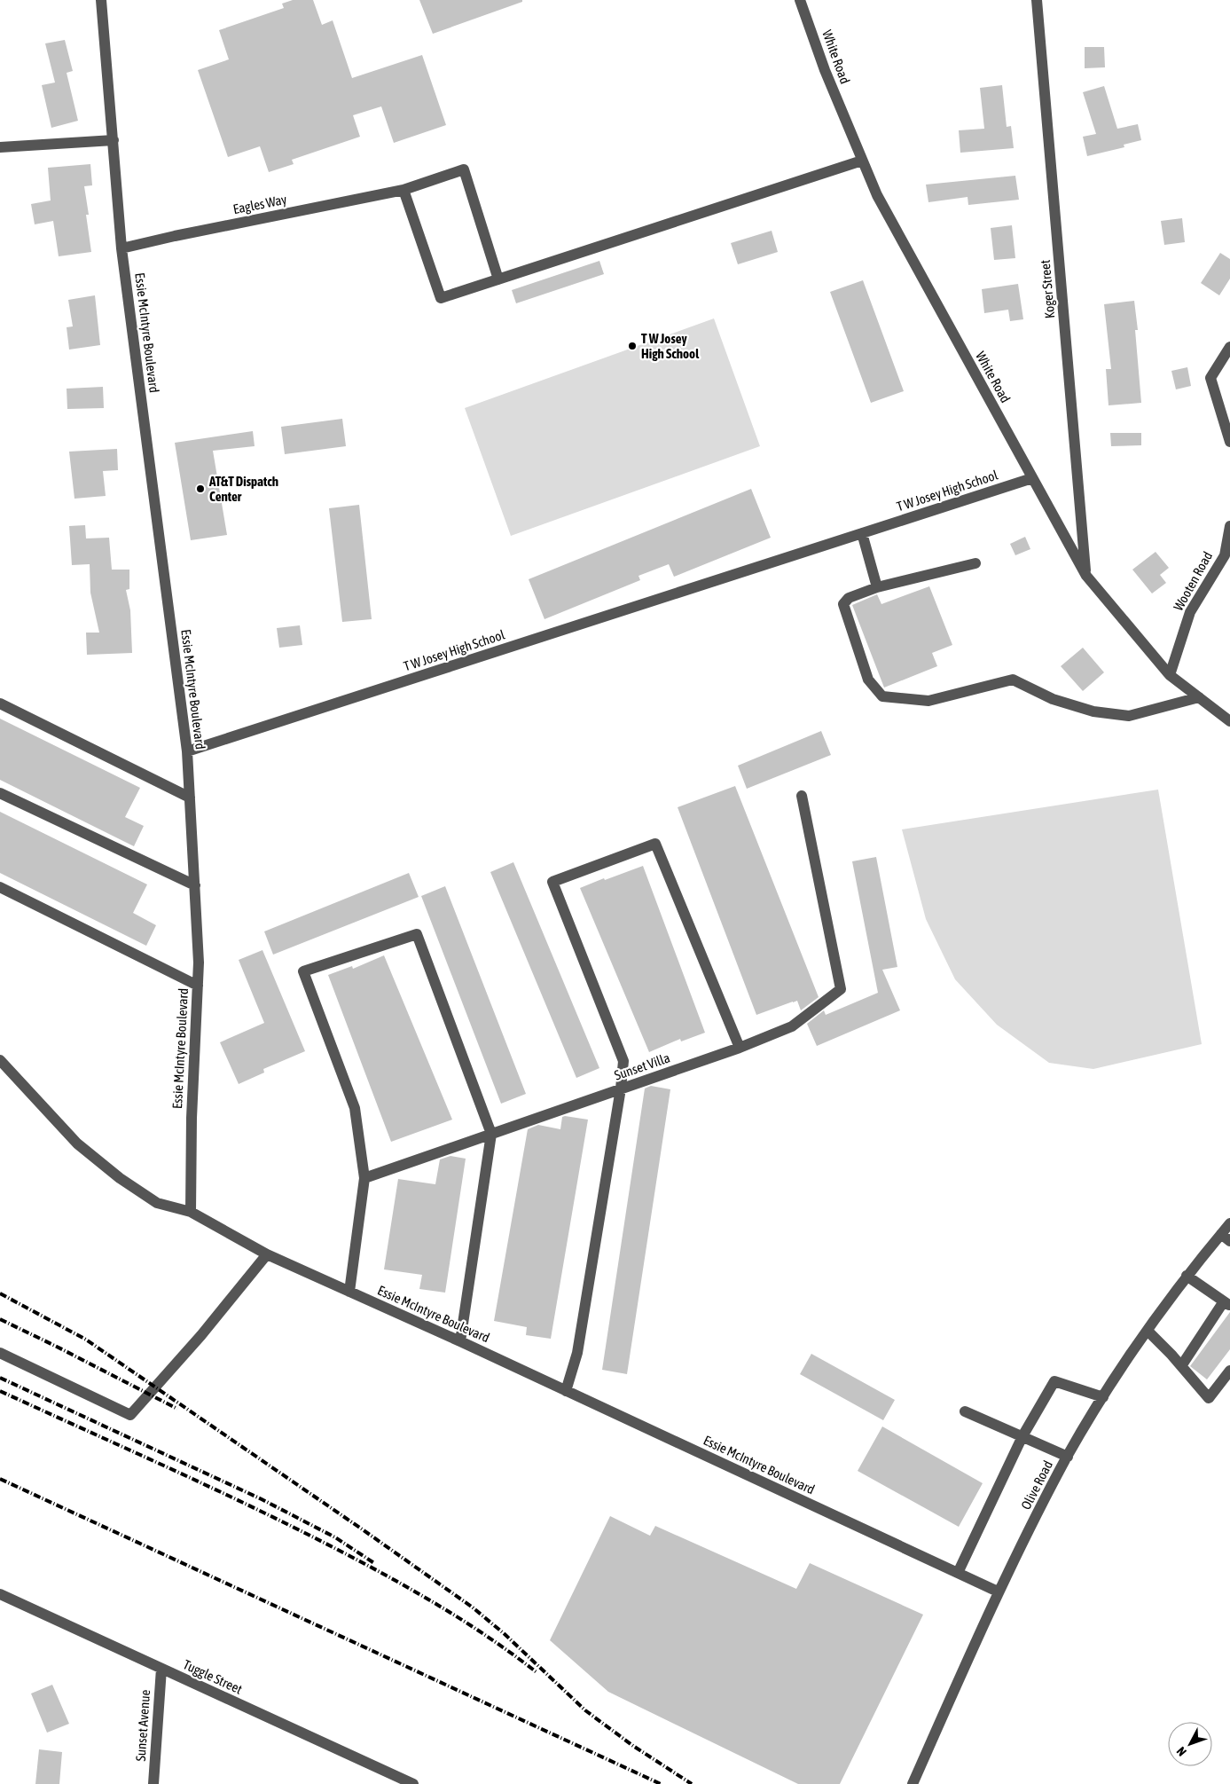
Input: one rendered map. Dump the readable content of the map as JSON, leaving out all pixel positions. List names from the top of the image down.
{
  "streets": {
    "street": [
      "White Road",
      "Eagles Way",
      "Koger Street",
      "Essie McIntyre Boulevard",
      "T W Josey High School",
      "Wooten Road",
      "Sunset Villa",
      "Olive Road",
      "Tuggle Street",
      "Sunset Avenue"
    ]
  },
  "crossings": [
    ["White Road", "Koger Street"],
    ["White Road", "T W Josey High School"],
    ["White Road", "Wooten Road"],
    ["Eagles Way", "Essie McIntyre Boulevard"],
    ["Essie McIntyre Boulevard", "T W Josey High School"],
    ["Essie McIntyre Boulevard", "Olive Road"],
    ["Tuggle Street", "Sunset Avenue"]
  ],
  "places": ["T W Josey High School", "AT&T Dispatch Center"],
  "north": "bottom left"
}
